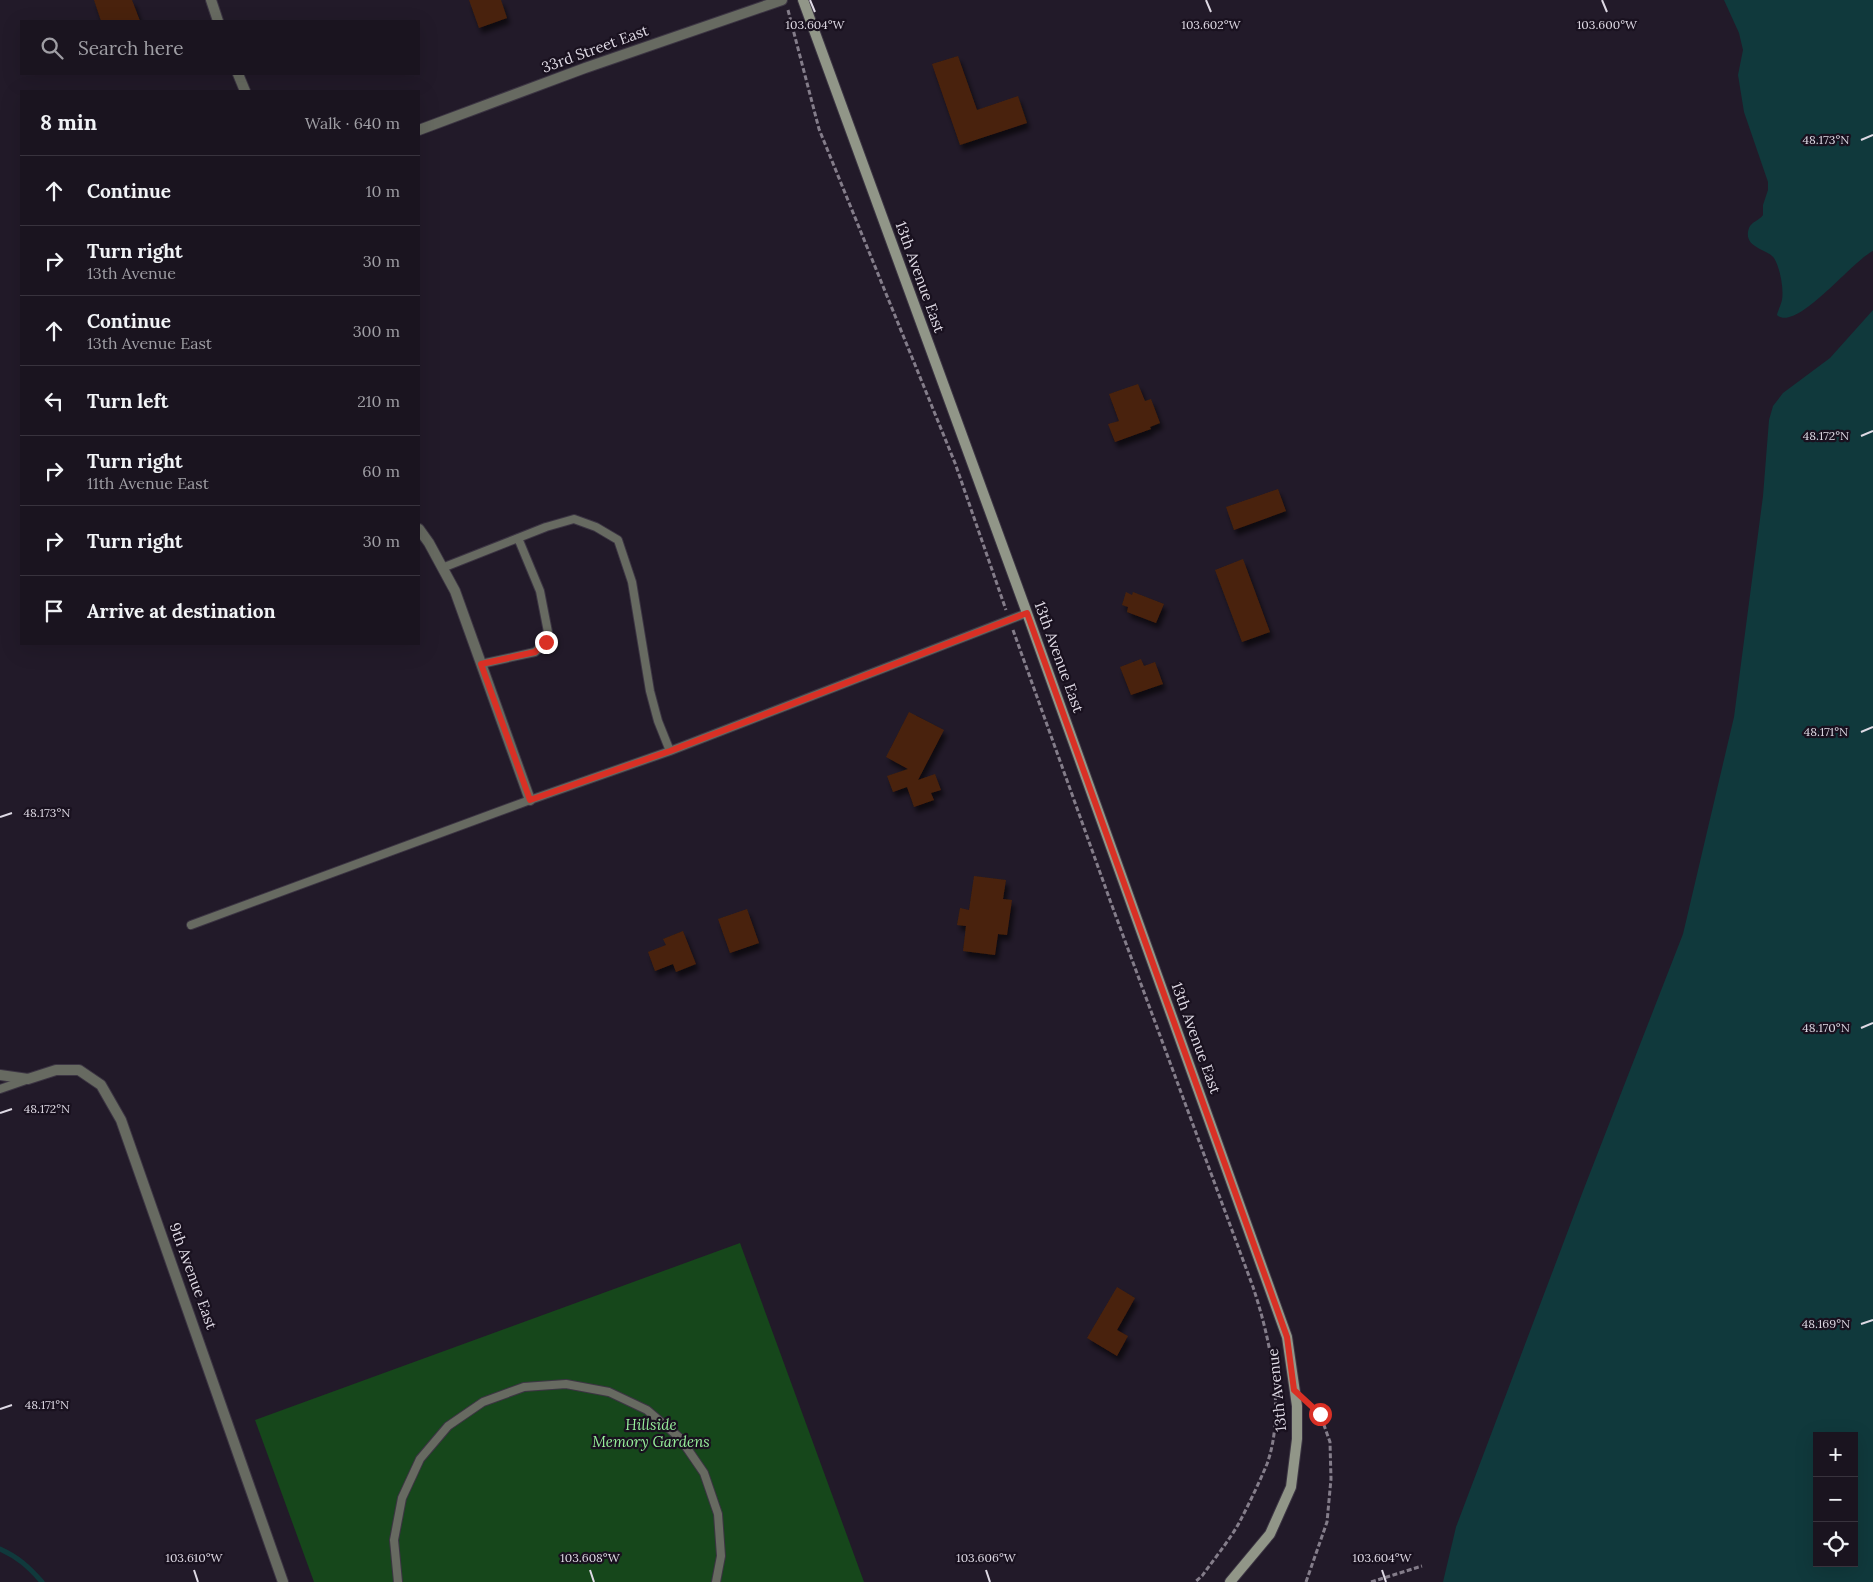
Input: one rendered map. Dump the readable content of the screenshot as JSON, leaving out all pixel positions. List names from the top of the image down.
{
  "streets": {
    "main road": ["13th Avenue East", "13th Avenue"],
    "street": ["33rd Street East", "9th Avenue East"]
  },
  "crossings": [
    ["13th Avenue East", "13th Avenue"]
  ],
  "parks": ["Hillside Memory Gardens"],
  "page": {
    "search": "Search here",
    "heading": ["8 min", "Walk · 640 m"],
    "list": [
      ["Continue", "10 m"],
      ["Turn right", "13th Avenue", "30 m"],
      ["Continue", "13th Avenue East", "300 m"],
      ["Turn left", "210 m"],
      ["Turn right", "11th Avenue East", "60 m"],
      ["Turn right", "30 m"],
      "Arrive at destination"
    ],
    "map_buttons": ["+", "−"]
  },
  "coordinates": [
    "103.604°W",
    "103.602°W",
    "103.600°W",
    "48.173°N",
    "48.172°N",
    "48.171°N",
    "48.170°N",
    "48.169°N",
    "103.610°W",
    "103.608°W",
    "103.606°W"
  ]
}
